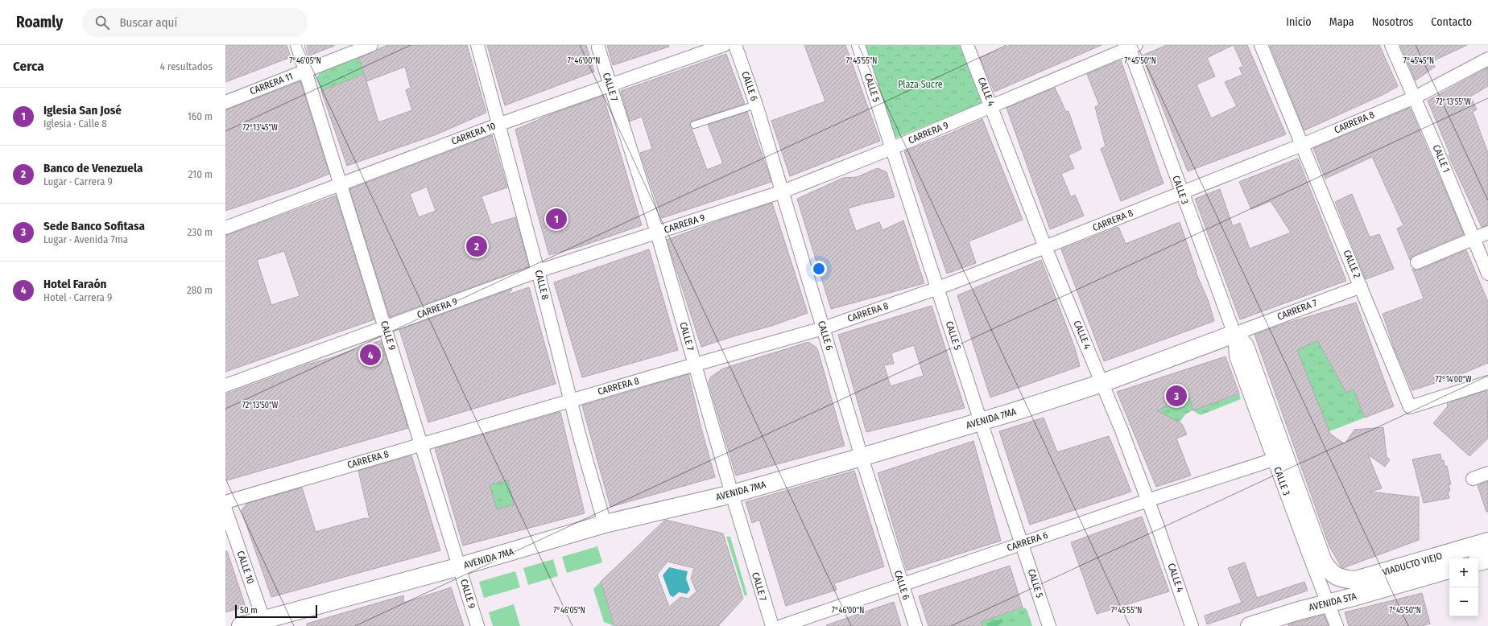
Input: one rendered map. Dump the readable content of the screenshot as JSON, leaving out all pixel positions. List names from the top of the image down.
{
  "streets": {
    "street": [
      "CARRERA 11",
      "CALLE 6",
      "CALLE 7",
      "CALLE 5",
      "CALLE 4",
      "CARRERA 8",
      "CARRERA 9",
      "CARRERA 10",
      "CALLE 1",
      "CALLE 3",
      "CALLE 2",
      "CALLE 8",
      "CARRERA 7",
      "CALLE 9",
      "AVENIDA 7MA",
      "CARRERA 6",
      "VIADUCTO VIEJO",
      "CALLE 10",
      "AVENIDA 5TA"
    ]
  },
  "crossings": [
    ["CARRERA 11", "CALLE 9"],
    ["CALLE 6", "CARRERA 8"],
    ["CALLE 6", "CARRERA 9"],
    ["CALLE 6", "AVENIDA 7MA"],
    ["CALLE 6", "CARRERA 6"],
    ["CALLE 7", "CARRERA 8"],
    ["CALLE 7", "CARRERA 9"],
    ["CALLE 7", "CARRERA 10"],
    ["CALLE 7", "AVENIDA 7MA"],
    ["CALLE 5", "CARRERA 8"],
    ["CALLE 5", "CARRERA 9"],
    ["CALLE 5", "AVENIDA 7MA"],
    ["CALLE 5", "CARRERA 6"],
    ["CALLE 4", "CARRERA 8"],
    ["CALLE 4", "CARRERA 9"],
    ["CALLE 4", "AVENIDA 7MA"],
    ["CALLE 4", "CARRERA 6"],
    ["CARRERA 8", "CALLE 1"],
    ["CARRERA 8", "CALLE 3"],
    ["CARRERA 8", "CALLE 2"],
    ["CARRERA 8", "CALLE 8"],
    ["CARRERA 8", "CALLE 9"],
    ["CARRERA 9", "CALLE 3"],
    ["CARRERA 9", "CALLE 8"],
    ["CARRERA 9", "CALLE 9"],
    ["CARRERA 10", "CALLE 8"],
    ["CARRERA 10", "CALLE 9"],
    ["CALLE 3", "CARRERA 7"],
    ["CALLE 3", "AVENIDA 7MA"],
    ["CALLE 3", "CARRERA 6"],
    ["CALLE 3", "VIADUCTO VIEJO"],
    ["CALLE 3", "AVENIDA 5TA"],
    ["CALLE 2", "CARRERA 7"],
    ["CALLE 8", "AVENIDA 7MA"],
    ["CARRERA 7", "AVENIDA 7MA"],
    ["CALLE 9", "AVENIDA 7MA"],
    ["AVENIDA 7MA", "CALLE 10"],
    ["VIADUCTO VIEJO", "AVENIDA 5TA"]
  ],
  "parks": ["Plaza Sucre"],
  "scale_bar": "50 m",
  "page": {
    "header": "Roamly",
    "search": "Buscar aquí",
    "nav": [
      "Inicio",
      "Mapa",
      "Nosotros",
      "Contacto"
    ],
    "heading": ["Cerca", "4 resultados"],
    "list": [
      {
        "mark": "1",
        "name": "Iglesia San José",
        "note": "Iglesia · Calle 8",
        "value": "160 m"
      },
      {
        "mark": "2",
        "name": "Banco de Venezuela",
        "note": "Lugar · Carrera 9",
        "value": "210 m"
      },
      {
        "mark": "3",
        "name": "Sede Banco Sofitasa",
        "note": "Lugar · Avenida 7ma",
        "value": "230 m"
      },
      {
        "mark": "4",
        "name": "Hotel Faraón",
        "note": "Hotel · Carrera 9",
        "value": "280 m"
      }
    ],
    "pins": [
      "1",
      "2",
      "4",
      "3"
    ],
    "map_buttons": ["+", "−"],
    "scale": "50 m"
  },
  "coordinates": [
    "7°45'50\"N",
    "7°45'45\"N",
    "7°46'05\"N",
    "7°46'00\"N",
    "7°45'55\"N",
    "72°13'55\"W",
    "72°13'45\"W",
    "72°14'00\"W",
    "72°13'50\"W"
  ]
}
